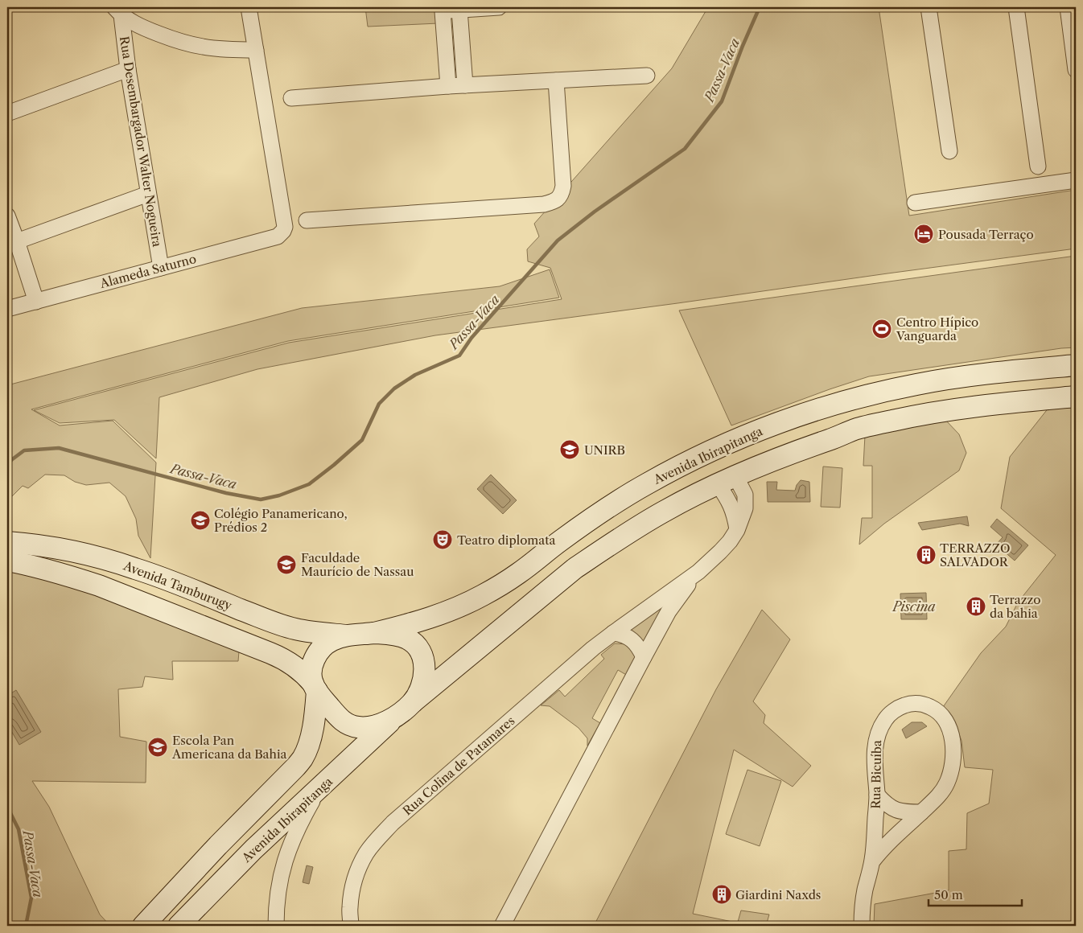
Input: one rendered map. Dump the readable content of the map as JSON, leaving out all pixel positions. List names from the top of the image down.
{
  "streets": {
    "main road": ["Avenida Ibirapitanga", "Avenida Tamburugy"],
    "street": [
      "Rua Desembargador Walter Nogueira",
      "Alameda Saturno",
      "Rua Colina de Patamares",
      "Rua Bicuíba"
    ]
  },
  "crossings": [
    ["Rua Desembargador Walter Nogueira", "Alameda Saturno"],
    ["Avenida Ibirapitanga", "Avenida Tamburugy"],
    ["Avenida Ibirapitanga", "Rua Colina de Patamares"]
  ],
  "water": ["Passa-Vaca", "Piscina"],
  "places": {
    "hotel": ["Pousada Terraço"],
    "sports": ["Centro Hípico Vanguarda"],
    "school or university": [
      "UNIRB",
      "Colégio Panamericano, Prédios 2",
      "Faculdade Maurício de Nassau",
      "Escola Pan Americana da Bahia"
    ],
    "theatre": ["Teatro diplomata"],
    "building": ["TERRAZZO SALVADOR", "Terrazzo da bahia", "Giardini Naxds"]
  },
  "scale_bar": "50 m"
}
